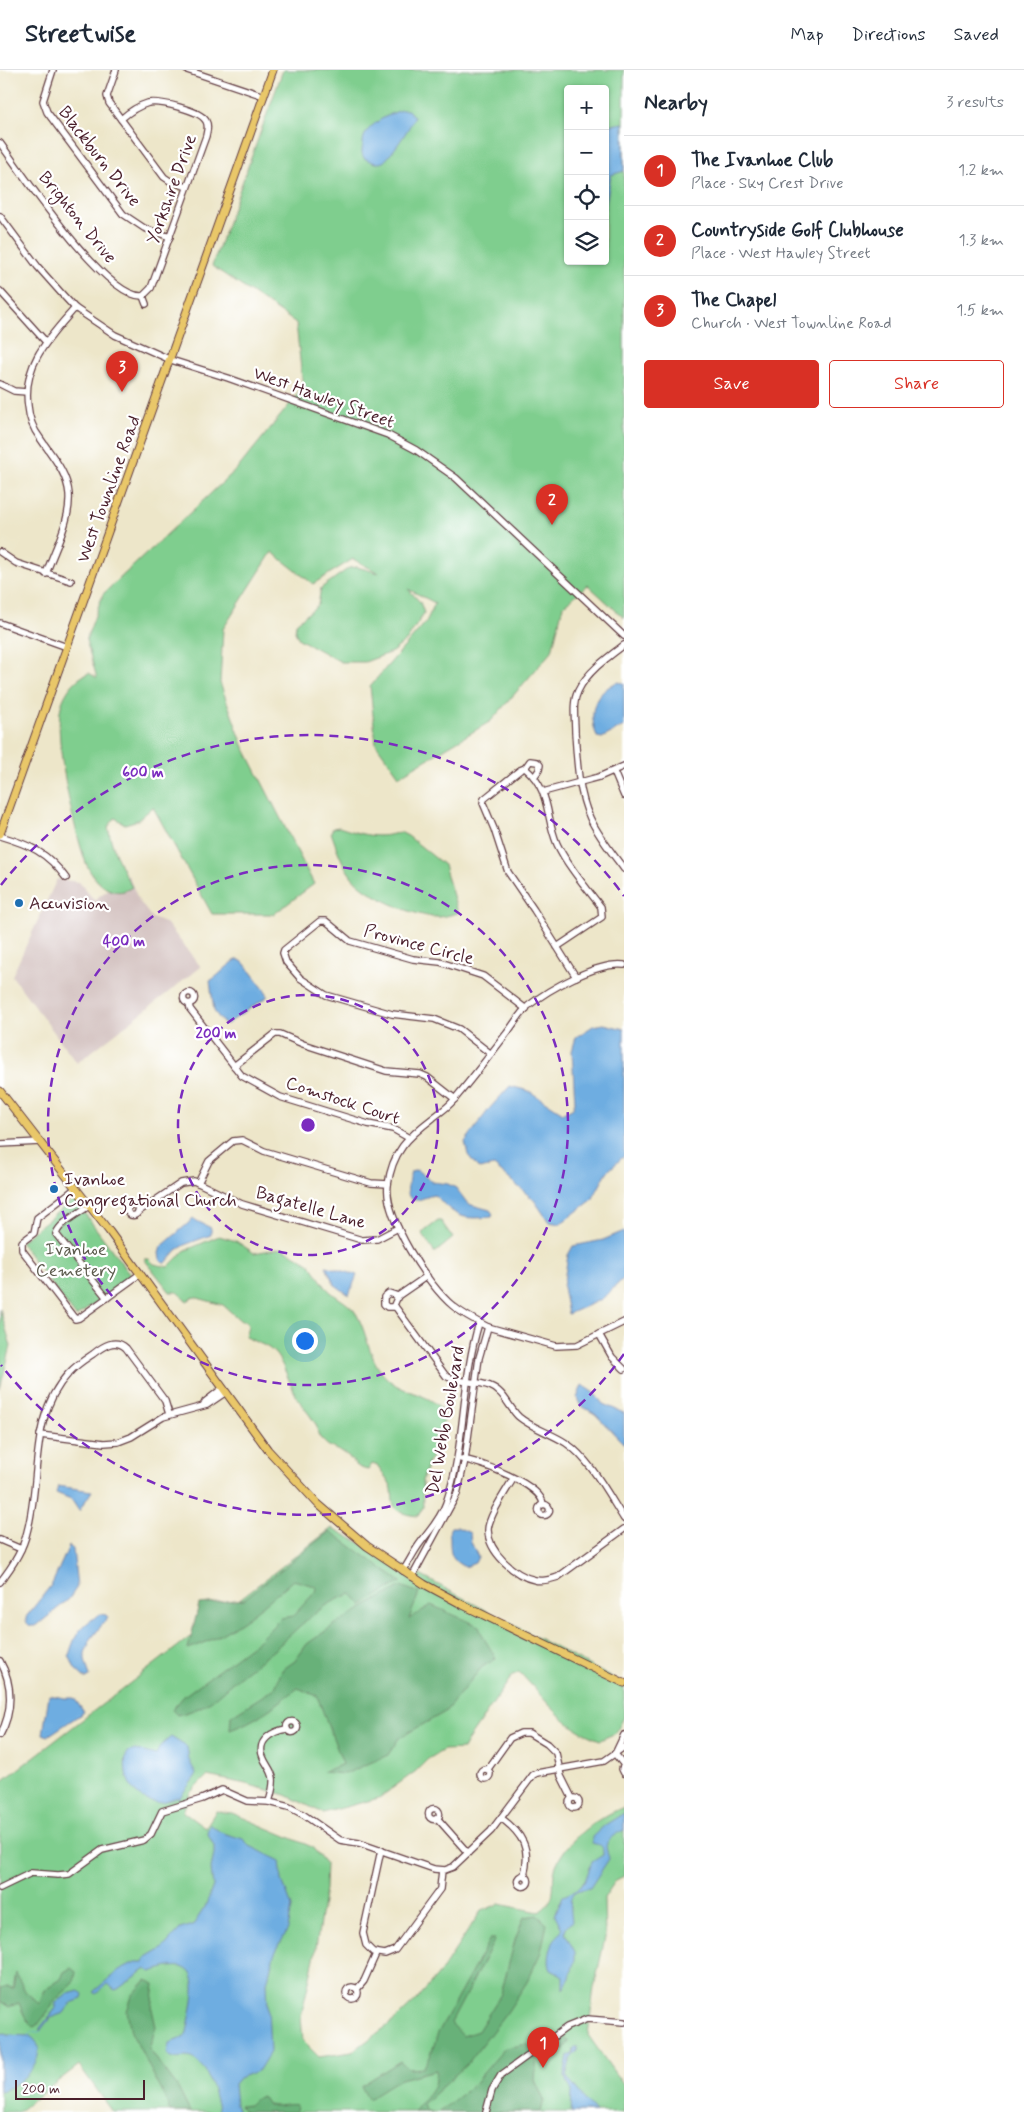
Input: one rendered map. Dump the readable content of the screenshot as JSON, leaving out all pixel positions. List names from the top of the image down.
{
  "streets": {
    "main road": ["West Townline Road"],
    "street": [
      "Blackburn Drive",
      "Yorkshire Drive",
      "Brighton Drive",
      "West Hawley Street",
      "Province Circle",
      "Comstock Court",
      "Bagatelle Lane",
      "Del Webb Boulevard"
    ]
  },
  "crossings": [
    ["Blackburn Drive", "Yorkshire Drive"],
    ["Yorkshire Drive", "Brighton Drive"],
    ["West Hawley Street", "West Townline Road"]
  ],
  "parks": ["Ivanhoe Cemetery"],
  "places": ["Accuvision", "Ivanhoe Congregational Church"],
  "scale_bar": "200 m",
  "page": {
    "header": "Streetwise",
    "nav": ["Map", "Directions", "Saved"],
    "heading": ["Nearby", "3 results"],
    "map_buttons": ["+", "−"],
    "list": [
      {
        "mark": "1",
        "name": "The Ivanhoe Club",
        "note": "Place · Sky Crest Drive",
        "value": "1.2 km"
      },
      {
        "mark": "2",
        "name": "Countryside Golf Clubhouse",
        "note": "Place · West Hawley Street",
        "value": "1.3 km"
      },
      {
        "mark": "3",
        "name": "The Chapel",
        "note": "Church · West Townline Road",
        "value": "1.5 km"
      }
    ],
    "buttons": ["Save", "Share"],
    "pins": ["3", "2", "1"],
    "scale": "200 m"
  },
  "rings": ["600 m", "400 m", "200 m"]
}
